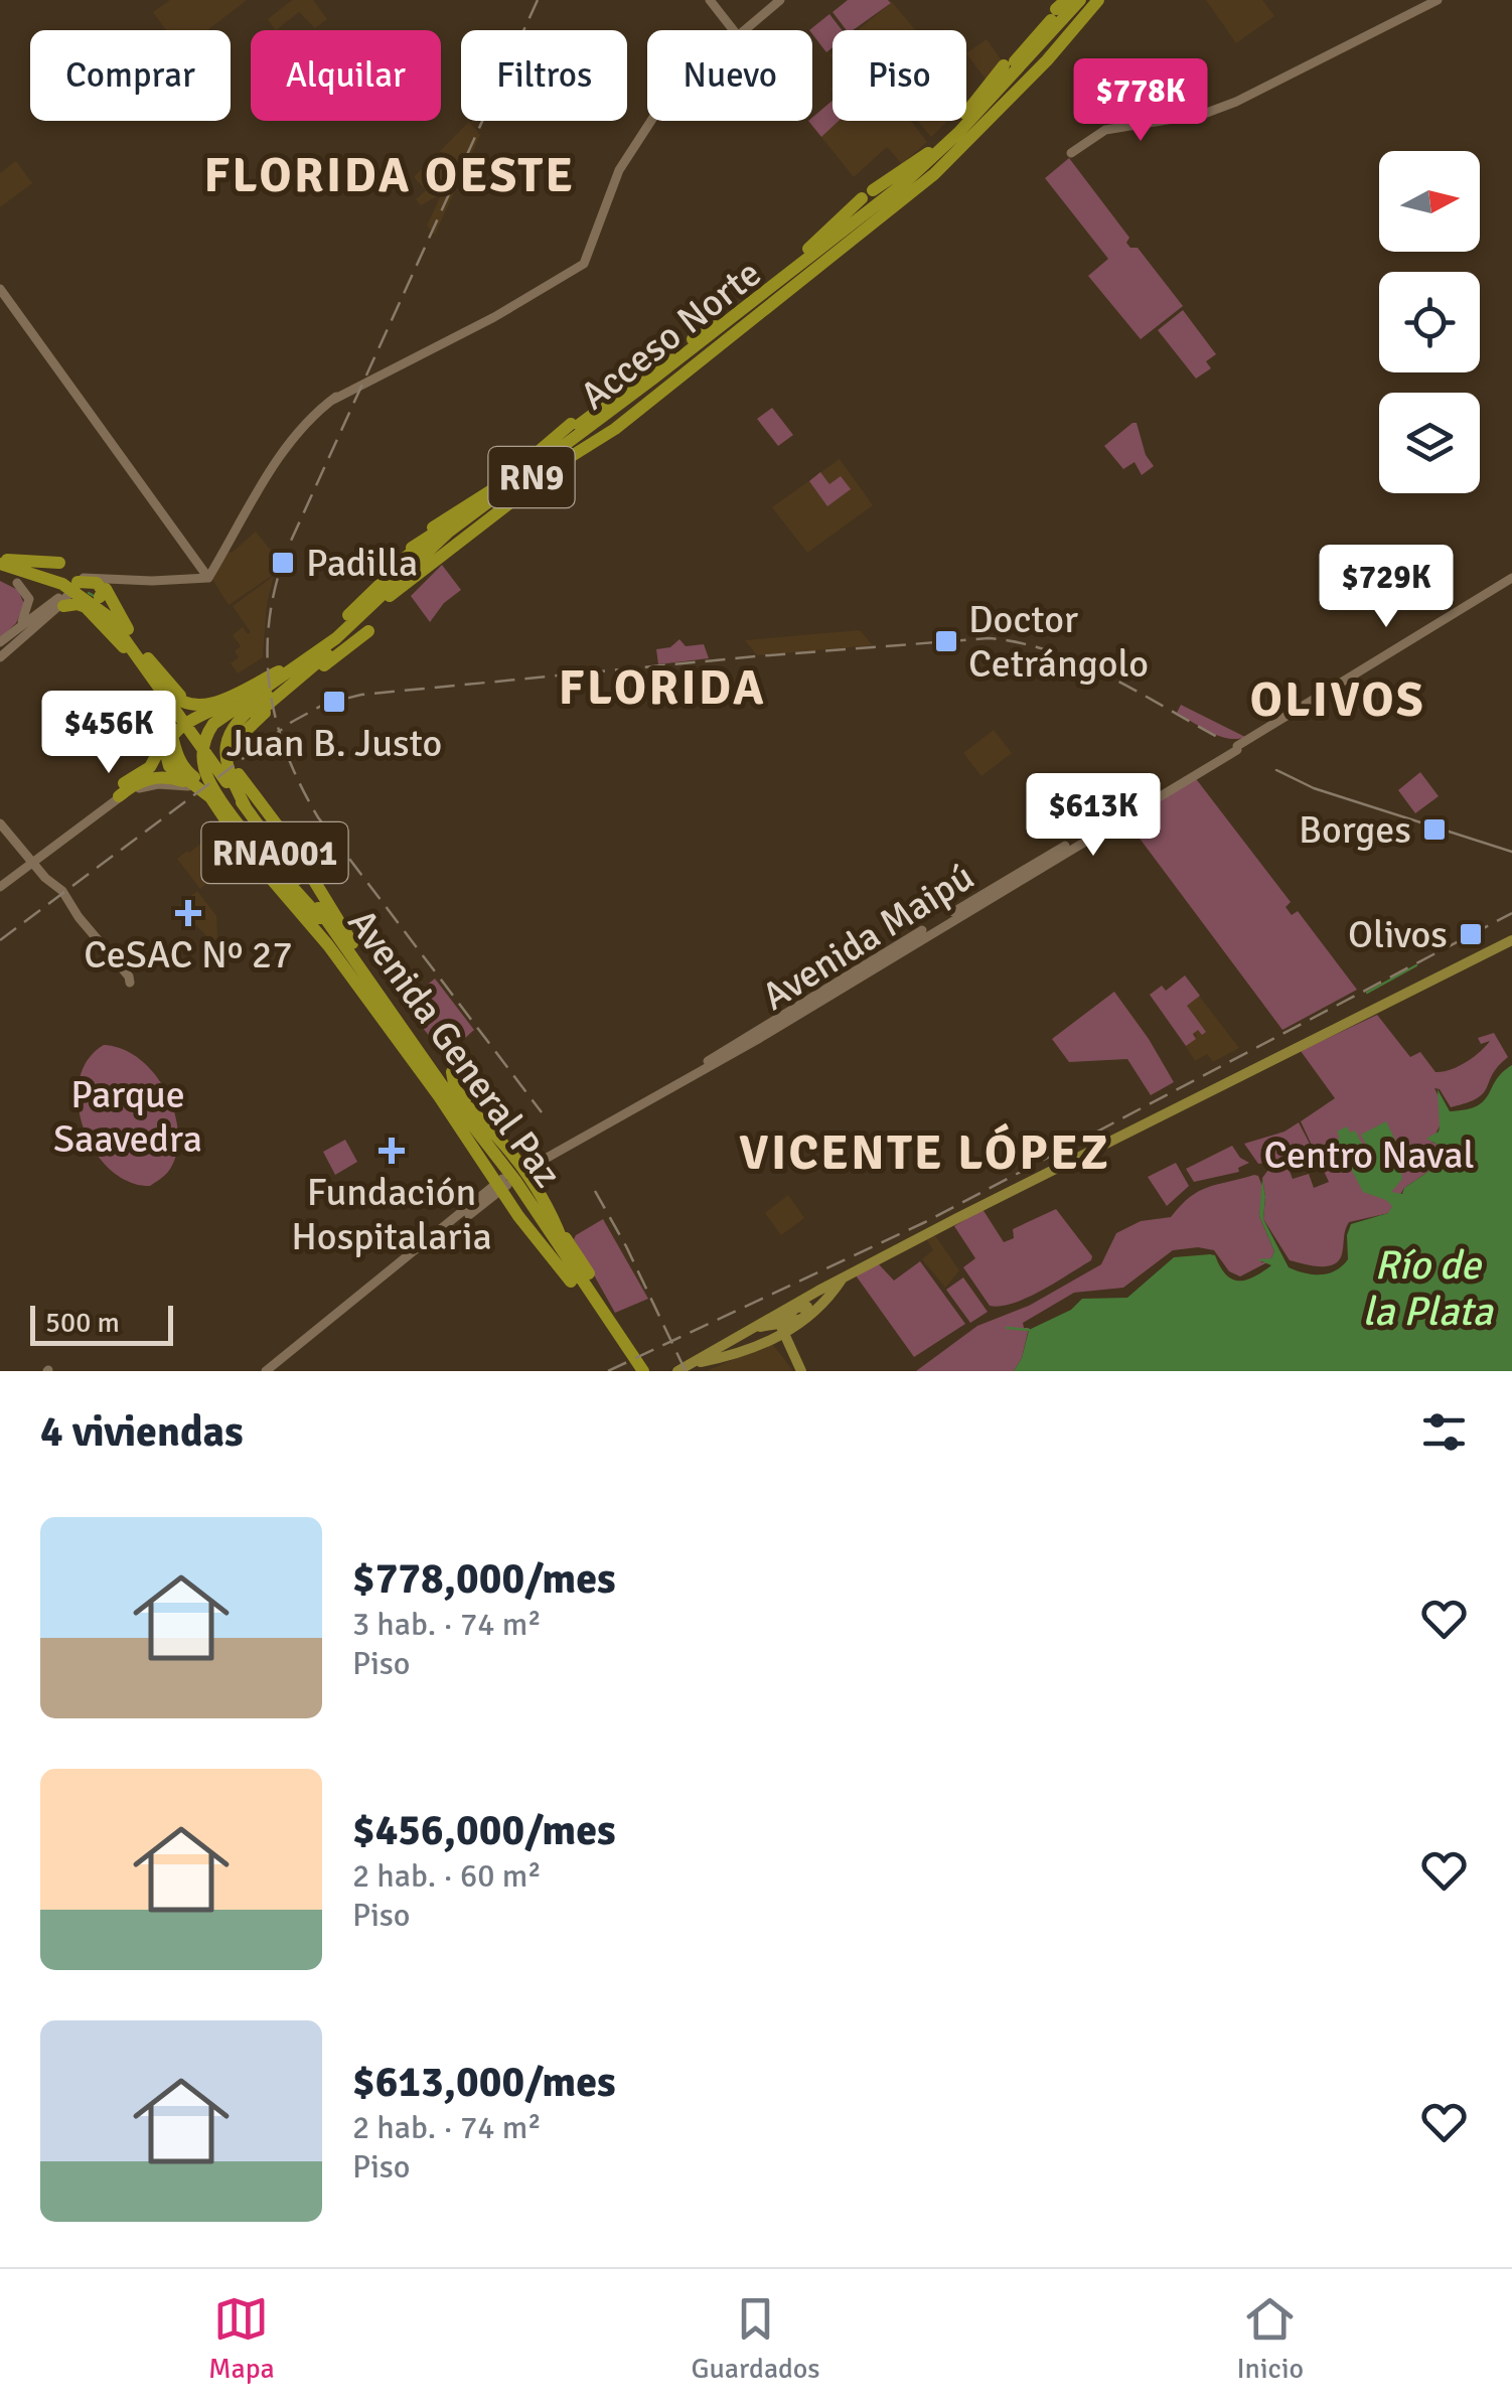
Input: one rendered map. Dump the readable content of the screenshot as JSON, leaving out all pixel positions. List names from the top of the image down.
{
  "streets": {
    "highway": [
      "Acceso Norte",
      "RN9",
      "RNA001",
      "Avenida General Paz"
    ],
    "main road": ["Avenida Maipú"]
  },
  "crossings": [
    ["Avenida Maipú", "Avenida General Paz"]
  ],
  "districts": [
    "FLORIDA OESTE",
    "FLORIDA",
    "OLIVOS",
    "VICENTE LÓPEZ"
  ],
  "water": ["Río de la Plata"],
  "parks": ["Parque Saavedra", "Centro Naval"],
  "places": {
    "transit": [
      "Padilla",
      "Doctor Cetrángolo",
      "Juan B. Justo",
      "Borges",
      "Olivos"
    ],
    "health": ["CeSAC Nº 27", "Fundación Hospitalaria"]
  },
  "scale_bar": "500 m",
  "north": "right",
  "page": {
    "chip": [
      "Comprar",
      "Alquilar",
      "Filtros",
      "Nuevo",
      "Piso"
    ],
    "price": [
      "$778K",
      "$729K",
      "$456K",
      "$613K"
    ],
    "scale": "500 m",
    "heading": "4 viviendas",
    "list": [
      {
        "name": "$778,000/mes",
        "note": "3 hab. · 74 m² · Piso"
      },
      {
        "name": "$456,000/mes",
        "note": "2 hab. · 60 m² · Piso"
      },
      {
        "name": "$613,000/mes",
        "note": "2 hab. · 74 m² · Piso"
      }
    ],
    "tabs": ["Mapa", "Guardados", "Inicio"]
  }
}
